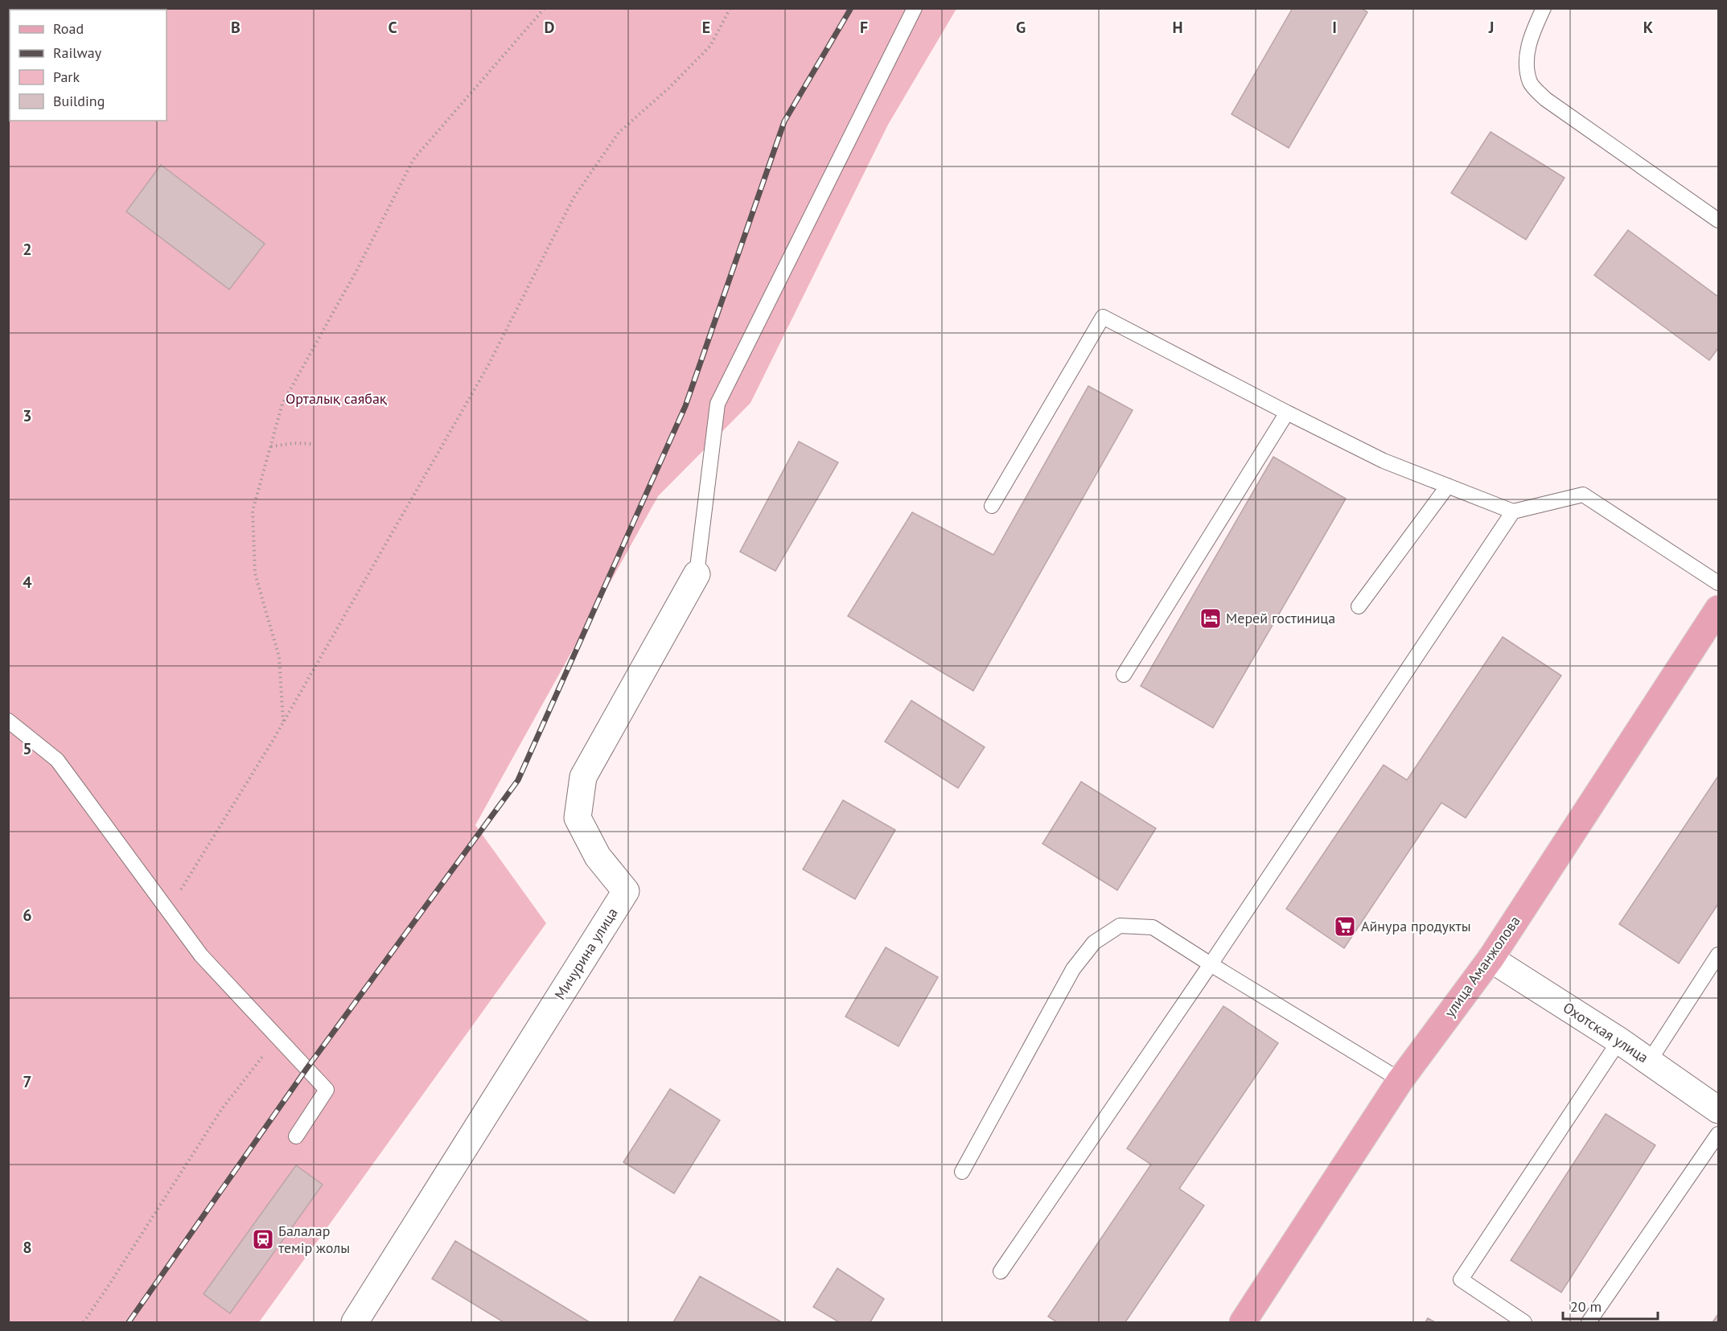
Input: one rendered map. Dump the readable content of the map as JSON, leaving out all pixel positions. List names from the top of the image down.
{
  "streets": {
    "main road": ["улица Аманжолова"],
    "street": ["Мичурина улица", "Охотская улица"]
  },
  "crossings": [
    ["улица Аманжолова", "Охотская улица"]
  ],
  "parks": ["Орталық саябақ"],
  "places": {
    "hotel": ["Мерей гостиница"],
    "supermarket": ["Айнура продукты"],
    "station": ["Балалар темір жолы"]
  },
  "legend": [
    "Road",
    "Railway",
    "Park",
    "Building"
  ],
  "scale_bar": "20 m",
  "grid": {
    "columns": [
      "B",
      "C",
      "D",
      "E",
      "F",
      "G",
      "H",
      "I",
      "J",
      "K"
    ],
    "rows": [
      "2",
      "3",
      "4",
      "5",
      "6",
      "7",
      "8"
    ]
  }
}
